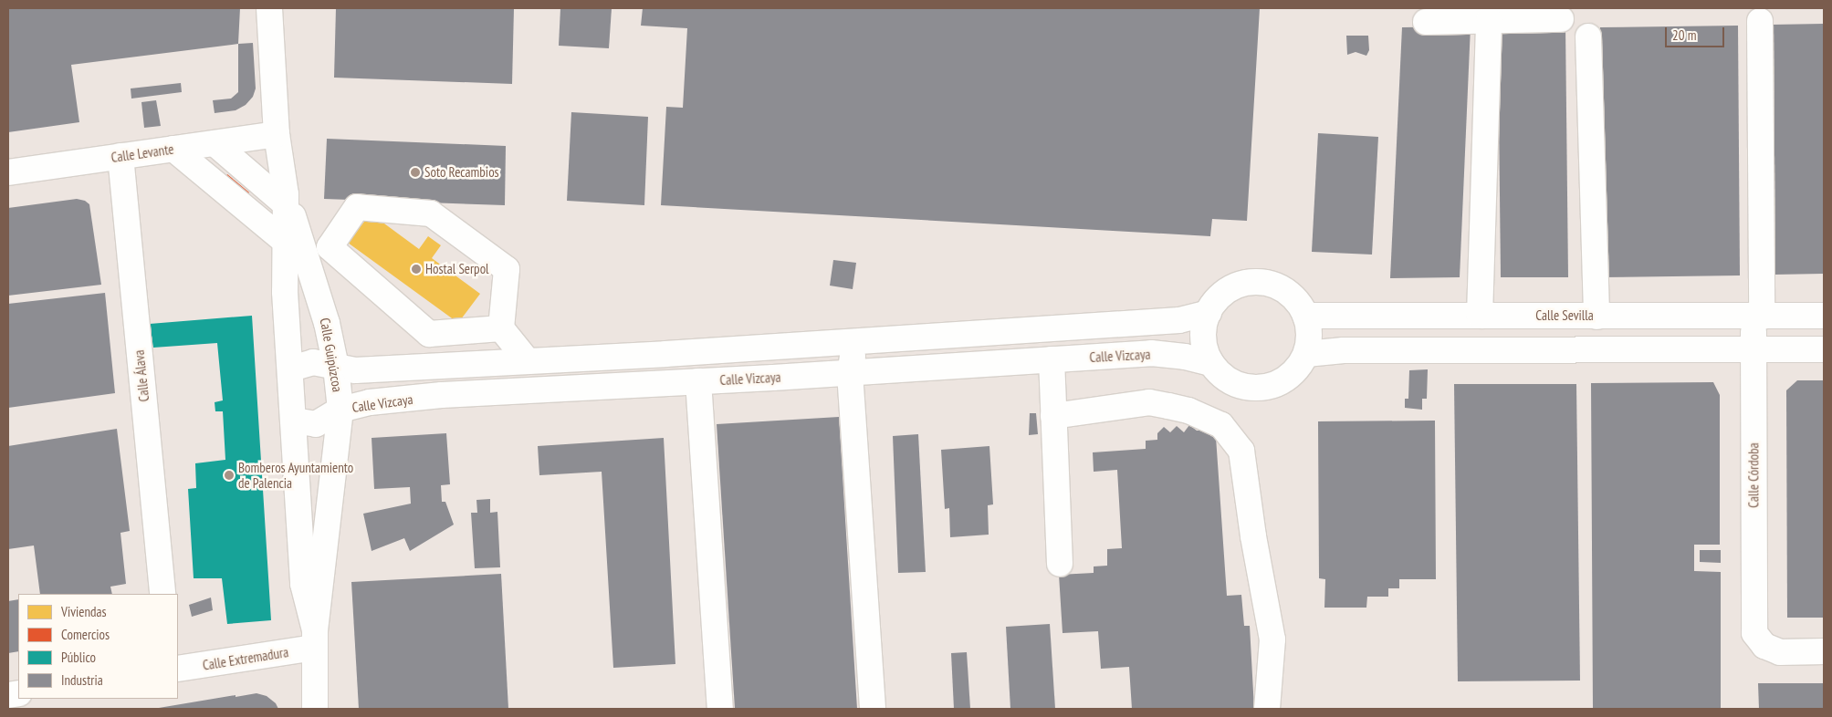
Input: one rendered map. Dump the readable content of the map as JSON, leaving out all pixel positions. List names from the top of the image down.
{
  "streets": {
    "street": [
      "Calle Levante",
      "Calle Sevilla",
      "Calle Guipúzcoa",
      "Calle Vizcaya",
      "Calle Álava",
      "Calle Córdoba",
      "Calle Extremadura"
    ]
  },
  "crossings": [
    ["Calle Levante", "Calle Guipúzcoa"],
    ["Calle Levante", "Calle Álava"],
    ["Calle Sevilla", "Calle Vizcaya"],
    ["Calle Sevilla", "Calle Córdoba"],
    ["Calle Guipúzcoa", "Calle Vizcaya"],
    ["Calle Guipúzcoa", "Calle Extremadura"]
  ],
  "places": ["Soto Recambios", "Hostal Serpol", "Bomberos Ayuntamiento de Palencia"],
  "legend": [
    "Viviendas",
    "Comercios",
    "Público",
    "Industria"
  ],
  "scale_bar": "20 m"
}
